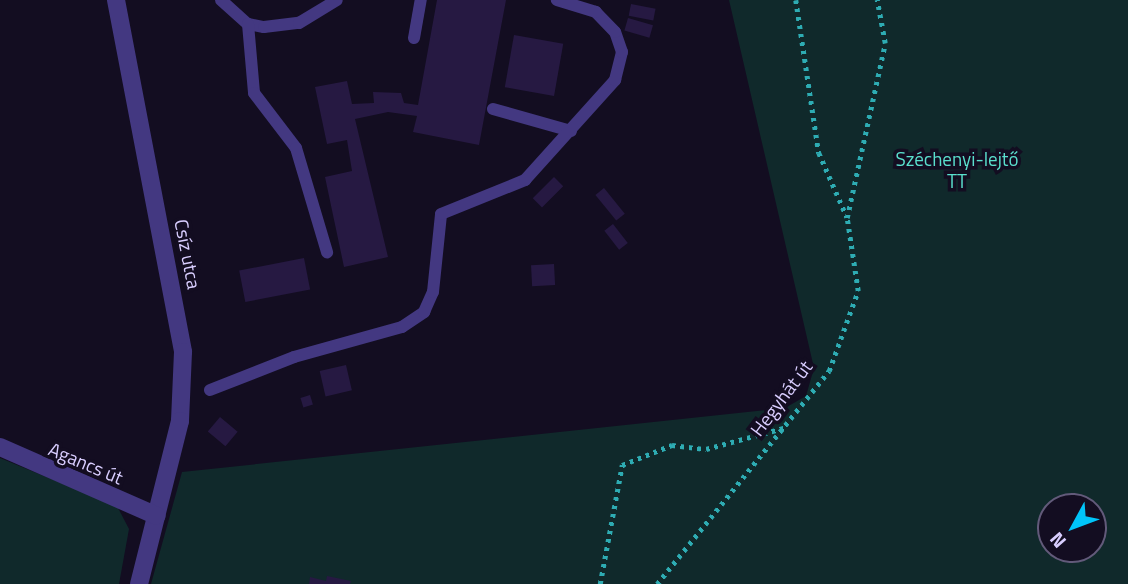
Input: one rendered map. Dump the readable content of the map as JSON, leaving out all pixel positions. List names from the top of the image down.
{
  "streets": {
    "street": ["Csíz utca", "Agancs út"],
    "path": ["Hegyhát út"]
  },
  "crossings": [
    ["Csíz utca", "Agancs út"]
  ],
  "parks": ["Széchenyi-lejtő TT"],
  "north": "bottom left"
}
